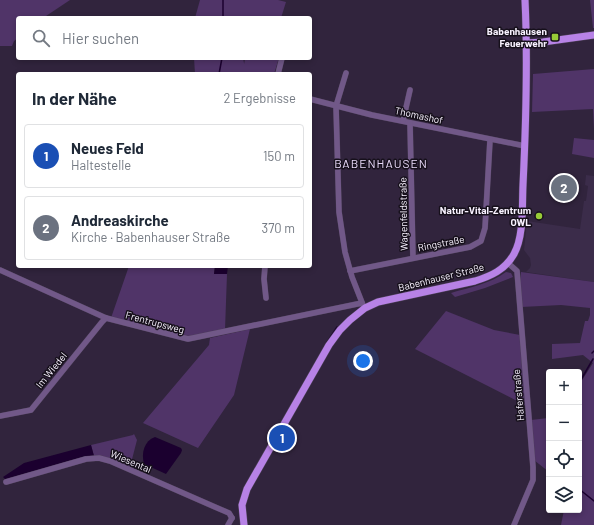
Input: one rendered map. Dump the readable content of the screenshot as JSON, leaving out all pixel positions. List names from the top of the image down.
{
  "streets": {
    "main road": ["Babenhauser Straße"],
    "street": [
      "Thomashof",
      "Wagenfeldstraße",
      "Ringstraße",
      "Frentrupsweg",
      "Im Wiedel",
      "Haferstraße",
      "Wiesental"
    ]
  },
  "crossings": [
    ["Thomashof", "Wagenfeldstraße"],
    ["Thomashof", "Ringstraße"],
    ["Thomashof", "Babenhauser Straße"],
    ["Wagenfeldstraße", "Ringstraße"],
    ["Babenhauser Straße", "Frentrupsweg"],
    ["Babenhauser Straße", "Haferstraße"],
    ["Frentrupsweg", "Im Wiedel"]
  ],
  "districts": ["BABENHAUSEN"],
  "places": {
    "transit": ["Babenhausen Feuerwehr"],
    "other": ["Natur-Vital-Zentrum OWL"]
  },
  "page": {
    "search": "Hier suchen",
    "heading": ["In der Nähe", "2 Ergebnisse"],
    "list": [
      {
        "mark": "1",
        "name": "Neues Feld",
        "note": "Haltestelle",
        "value": "150 m"
      },
      {
        "mark": "2",
        "name": "Andreaskirche",
        "note": "Kirche · Babenhauser Straße",
        "value": "370 m"
      }
    ],
    "pins": ["2", "1"],
    "map_buttons": ["+", "−"]
  }
}
